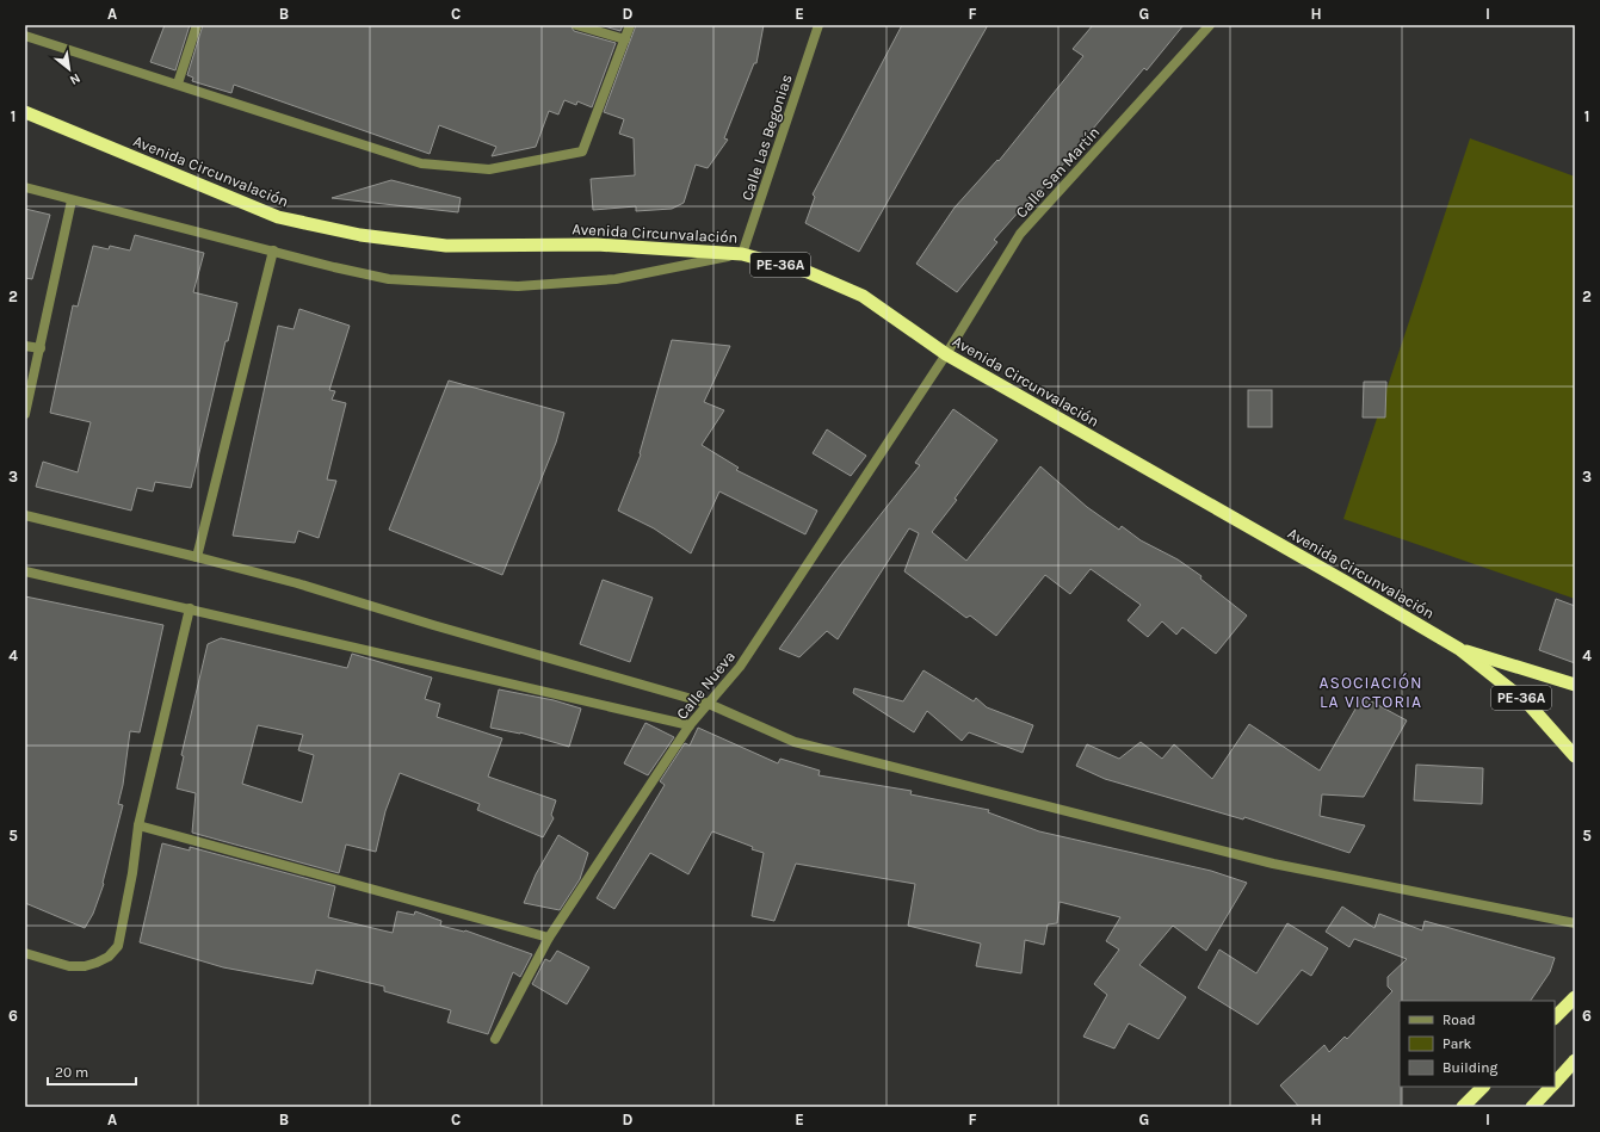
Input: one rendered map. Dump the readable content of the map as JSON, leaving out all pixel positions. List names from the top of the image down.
{
  "streets": {
    "highway": ["Avenida Circunvalación", "PE-36A"],
    "street": ["Calle Las Begonias", "Calle San Martín", "Calle Nueva"]
  },
  "crossings": [
    ["Calle Las Begonias", "Avenida Circunvalación"],
    ["Avenida Circunvalación", "Calle San Martín"],
    ["Avenida Circunvalación", "Calle Nueva"],
    ["Calle San Martín", "Calle Nueva"]
  ],
  "districts": ["ASOCIACIÓN LA VICTORIA"],
  "legend": ["Road", "Park", "Building"],
  "scale_bar": "20 m",
  "north": "bottom right",
  "grid": {
    "columns": [
      "A",
      "B",
      "C",
      "D",
      "E",
      "F",
      "G",
      "H",
      "I"
    ],
    "rows": [
      "1",
      "2",
      "3",
      "4",
      "5",
      "6"
    ]
  }
}
